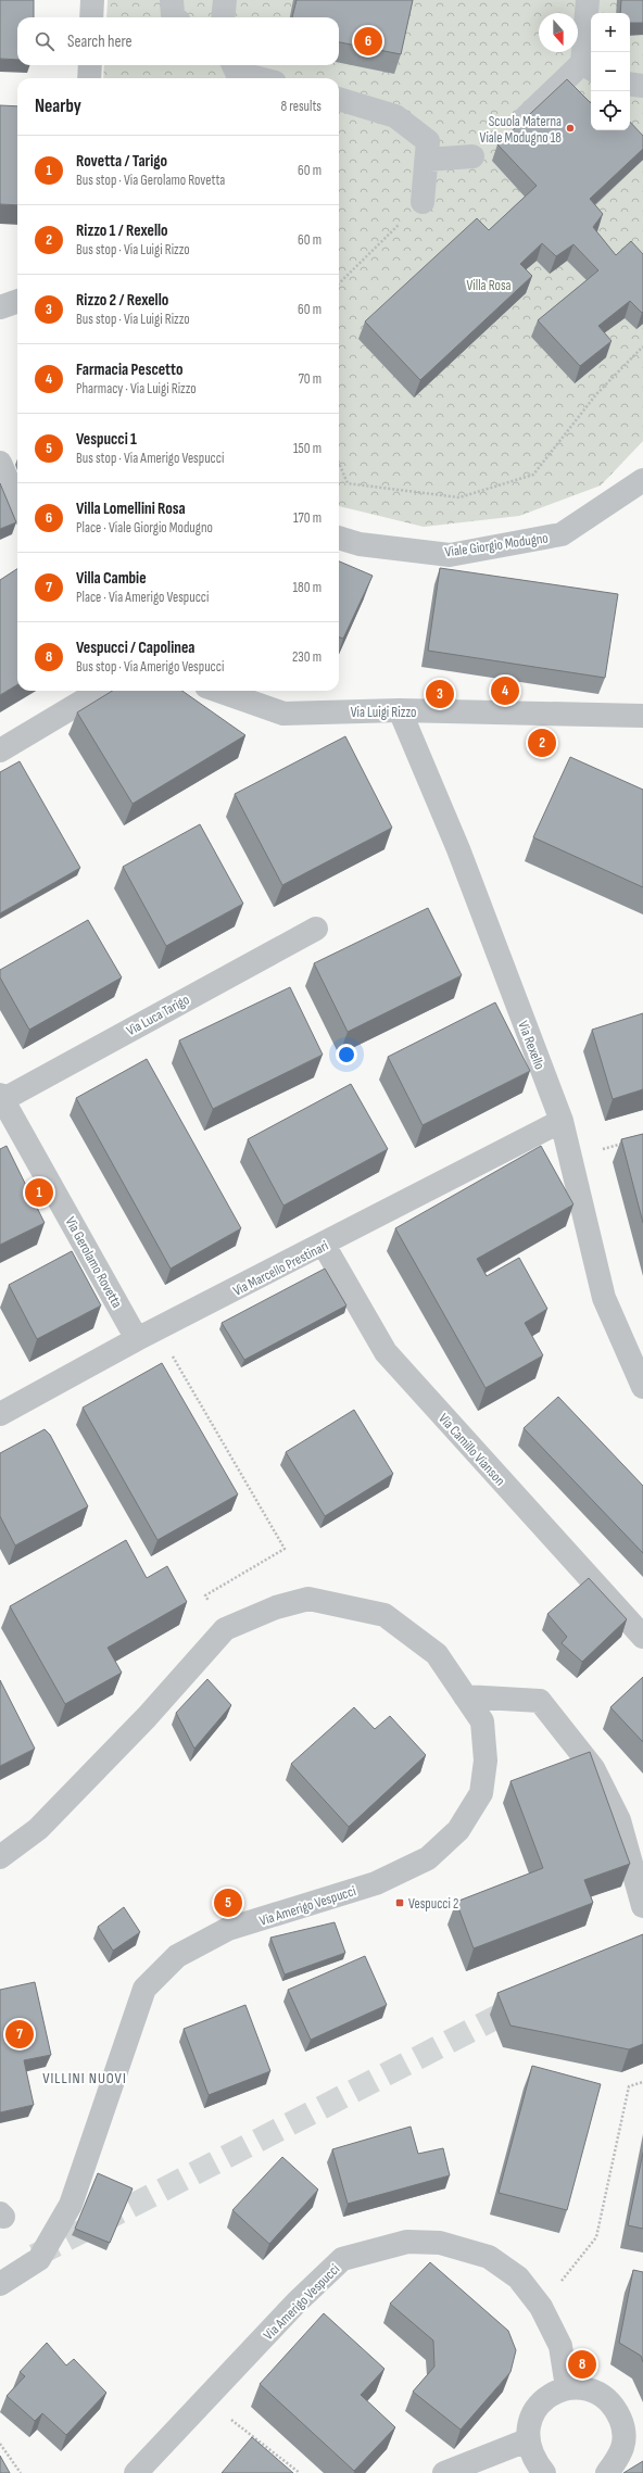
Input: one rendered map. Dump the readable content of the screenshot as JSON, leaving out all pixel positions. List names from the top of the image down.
{
  "streets": {
    "street": [
      "Viale Giorgio Modugno",
      "Via Luigi Rizzo",
      "Via Luca Tarigo",
      "Via Rexello",
      "Via Gerolamo Rovetta",
      "Via Marcello Prestinari",
      "Via Camillo Vianson",
      "Via Amerigo Vespucci"
    ]
  },
  "crossings": [
    ["Via Luigi Rizzo", "Via Rexello"],
    ["Via Luca Tarigo", "Via Gerolamo Rovetta"],
    ["Via Rexello", "Via Marcello Prestinari"],
    ["Via Gerolamo Rovetta", "Via Marcello Prestinari"],
    ["Via Marcello Prestinari", "Via Camillo Vianson"]
  ],
  "districts": ["VILLINI NUOVI"],
  "parks": ["Villa Rosa"],
  "places": {
    "other": ["Scuola Materna Viale Modugno 18"],
    "transit": ["Vespucci 2"]
  },
  "north": "bottom",
  "page": {
    "map_buttons": ["+", "−"],
    "search": "Search here",
    "pins": [
      "6",
      "4",
      "3",
      "2",
      "1",
      "5",
      "7",
      "8"
    ],
    "heading": ["Nearby", "8 results"],
    "list": [
      {
        "mark": "1",
        "name": "Rovetta / Tarigo",
        "note": "Bus stop · Via Gerolamo Rovetta",
        "value": "60 m"
      },
      {
        "mark": "2",
        "name": "Rizzo 1 / Rexello",
        "note": "Bus stop · Via Luigi Rizzo",
        "value": "60 m"
      },
      {
        "mark": "3",
        "name": "Rizzo 2 / Rexello",
        "note": "Bus stop · Via Luigi Rizzo",
        "value": "60 m"
      },
      {
        "mark": "4",
        "name": "Farmacia Pescetto",
        "note": "Pharmacy · Via Luigi Rizzo",
        "value": "70 m"
      },
      {
        "mark": "5",
        "name": "Vespucci 1",
        "note": "Bus stop · Via Amerigo Vespucci",
        "value": "150 m"
      },
      {
        "mark": "6",
        "name": "Villa Lomellini Rosa",
        "note": "Place · Viale Giorgio Modugno",
        "value": "170 m"
      },
      {
        "mark": "7",
        "name": "Villa Cambie",
        "note": "Place · Via Amerigo Vespucci",
        "value": "180 m"
      },
      {
        "mark": "8",
        "name": "Vespucci / Capolinea",
        "note": "Bus stop · Via Amerigo Vespucci",
        "value": "230 m"
      }
    ]
  }
}
